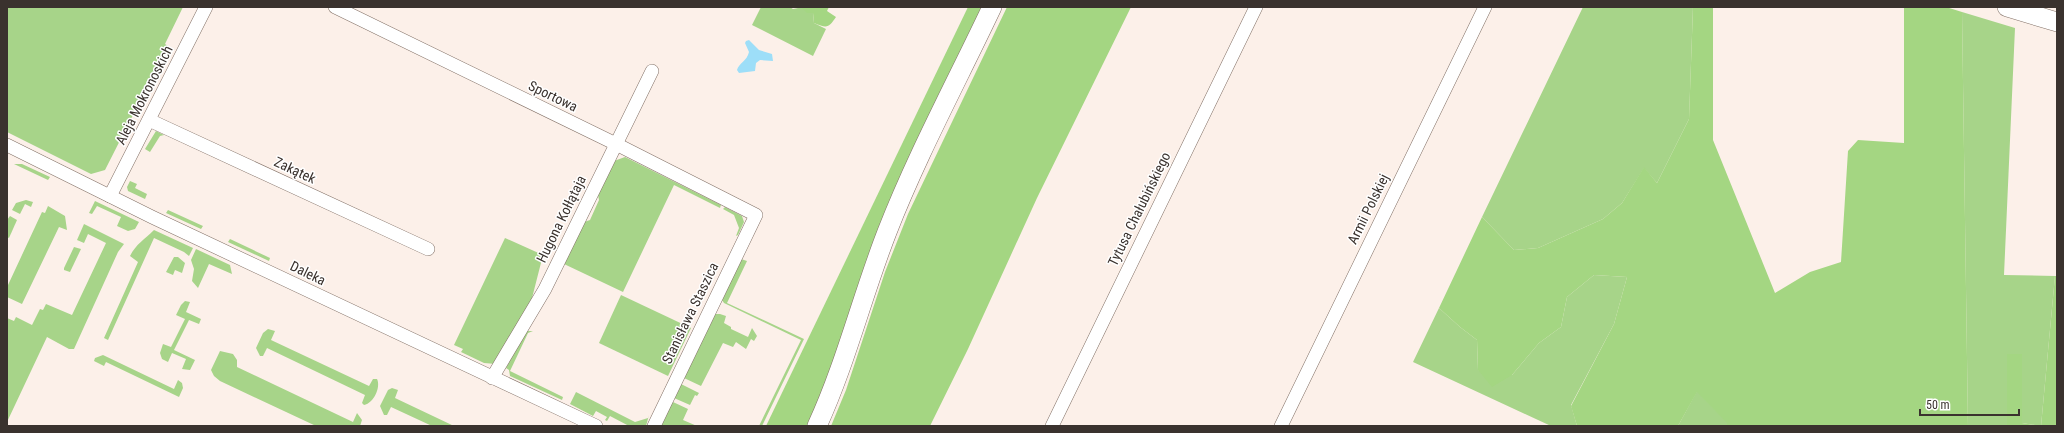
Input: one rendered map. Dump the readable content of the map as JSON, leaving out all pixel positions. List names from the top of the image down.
{
  "streets": {
    "street": [
      "Aleja Mokronoskich",
      "Sportowa",
      "Zakątek",
      "Tytusa Chałubińskiego",
      "Armii Polskiej",
      "Hugona Kołłątaja",
      "Daleka",
      "Stanisława Staszica"
    ]
  },
  "crossings": [
    ["Aleja Mokronoskich", "Zakątek"],
    ["Aleja Mokronoskich", "Daleka"],
    ["Sportowa", "Hugona Kołłątaja"],
    ["Sportowa", "Stanisława Staszica"],
    ["Hugona Kołłątaja", "Daleka"]
  ],
  "scale_bar": "50 m"
}
